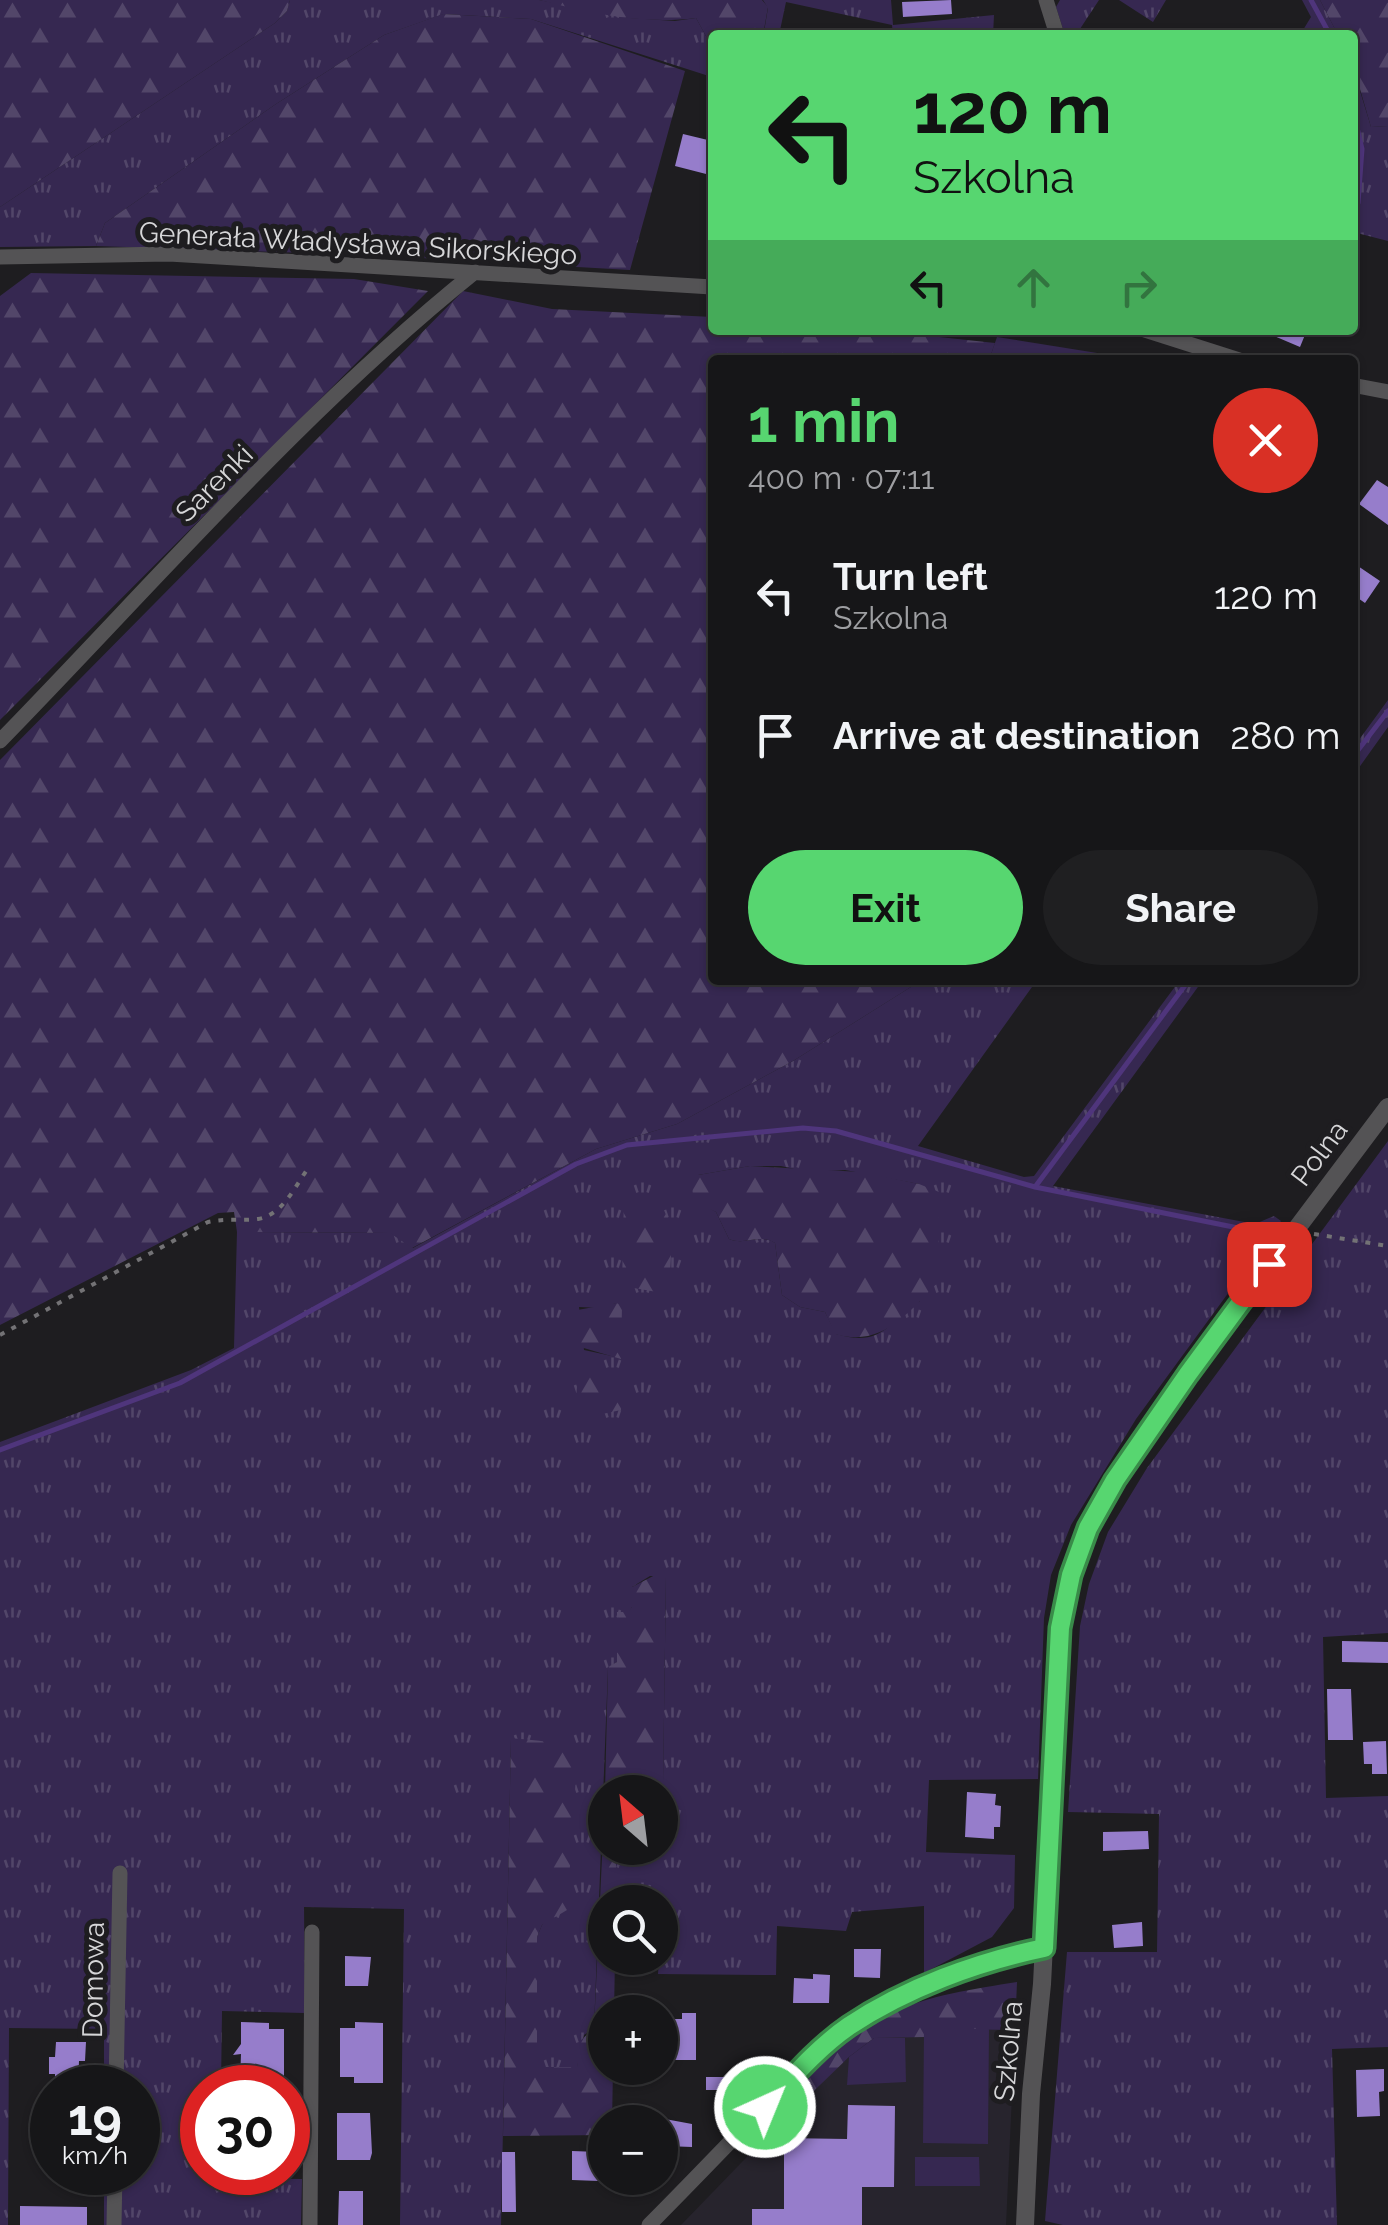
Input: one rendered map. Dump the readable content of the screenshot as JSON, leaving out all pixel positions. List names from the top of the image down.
{
  "streets": {
    "street": [
      "Generała Władysława Sikorskiego",
      "Sarenki",
      "Polna",
      "Domowa",
      "Szkolna"
    ]
  },
  "crossings": [
    ["Generała Władysława Sikorskiego", "Sarenki"],
    ["Polna", "Szkolna"]
  ],
  "north": "top left",
  "page": {
    "turn": ["120 m", "Szkolna"],
    "heading": ["1 min", "400 m · 07:11"],
    "list": [
      {
        "name": "Turn left",
        "note": "Szkolna",
        "value": "120 m"
      },
      {
        "name": "Arrive at destination",
        "value": "280 m"
      }
    ],
    "buttons": ["Exit", "Share"],
    "map_buttons": ["+", "−"],
    "speed": "19 km/h",
    "limit": "30"
  }
}
